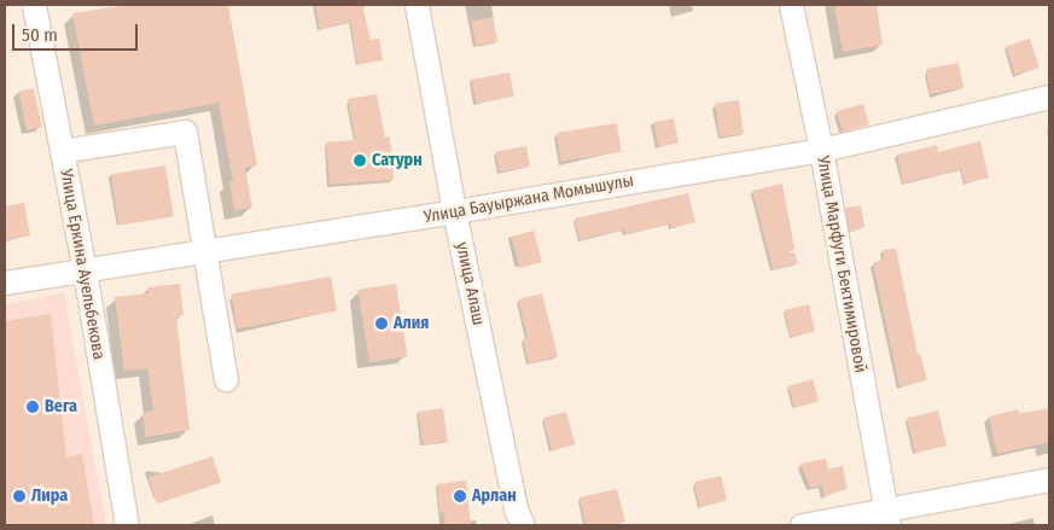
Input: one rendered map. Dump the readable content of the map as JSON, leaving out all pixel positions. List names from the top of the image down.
{
  "streets": {
    "street": [
      "Улица Бауыржана Момышулы",
      "Улица Еркина Ауельбекова",
      "Улица Марфуги Бектимировой",
      "улица Алаш"
    ]
  },
  "crossings": [
    ["Улица Бауыржана Момышулы", "Улица Еркина Ауельбекова"],
    ["Улица Бауыржана Момышулы", "Улица Марфуги Бектимировой"],
    ["Улица Бауыржана Момышулы", "улица Алаш"]
  ],
  "places": [
    "Сатурн",
    "Алия",
    "Вега",
    "Лира",
    "Арлан"
  ],
  "scale_bar": "50 m"
}
